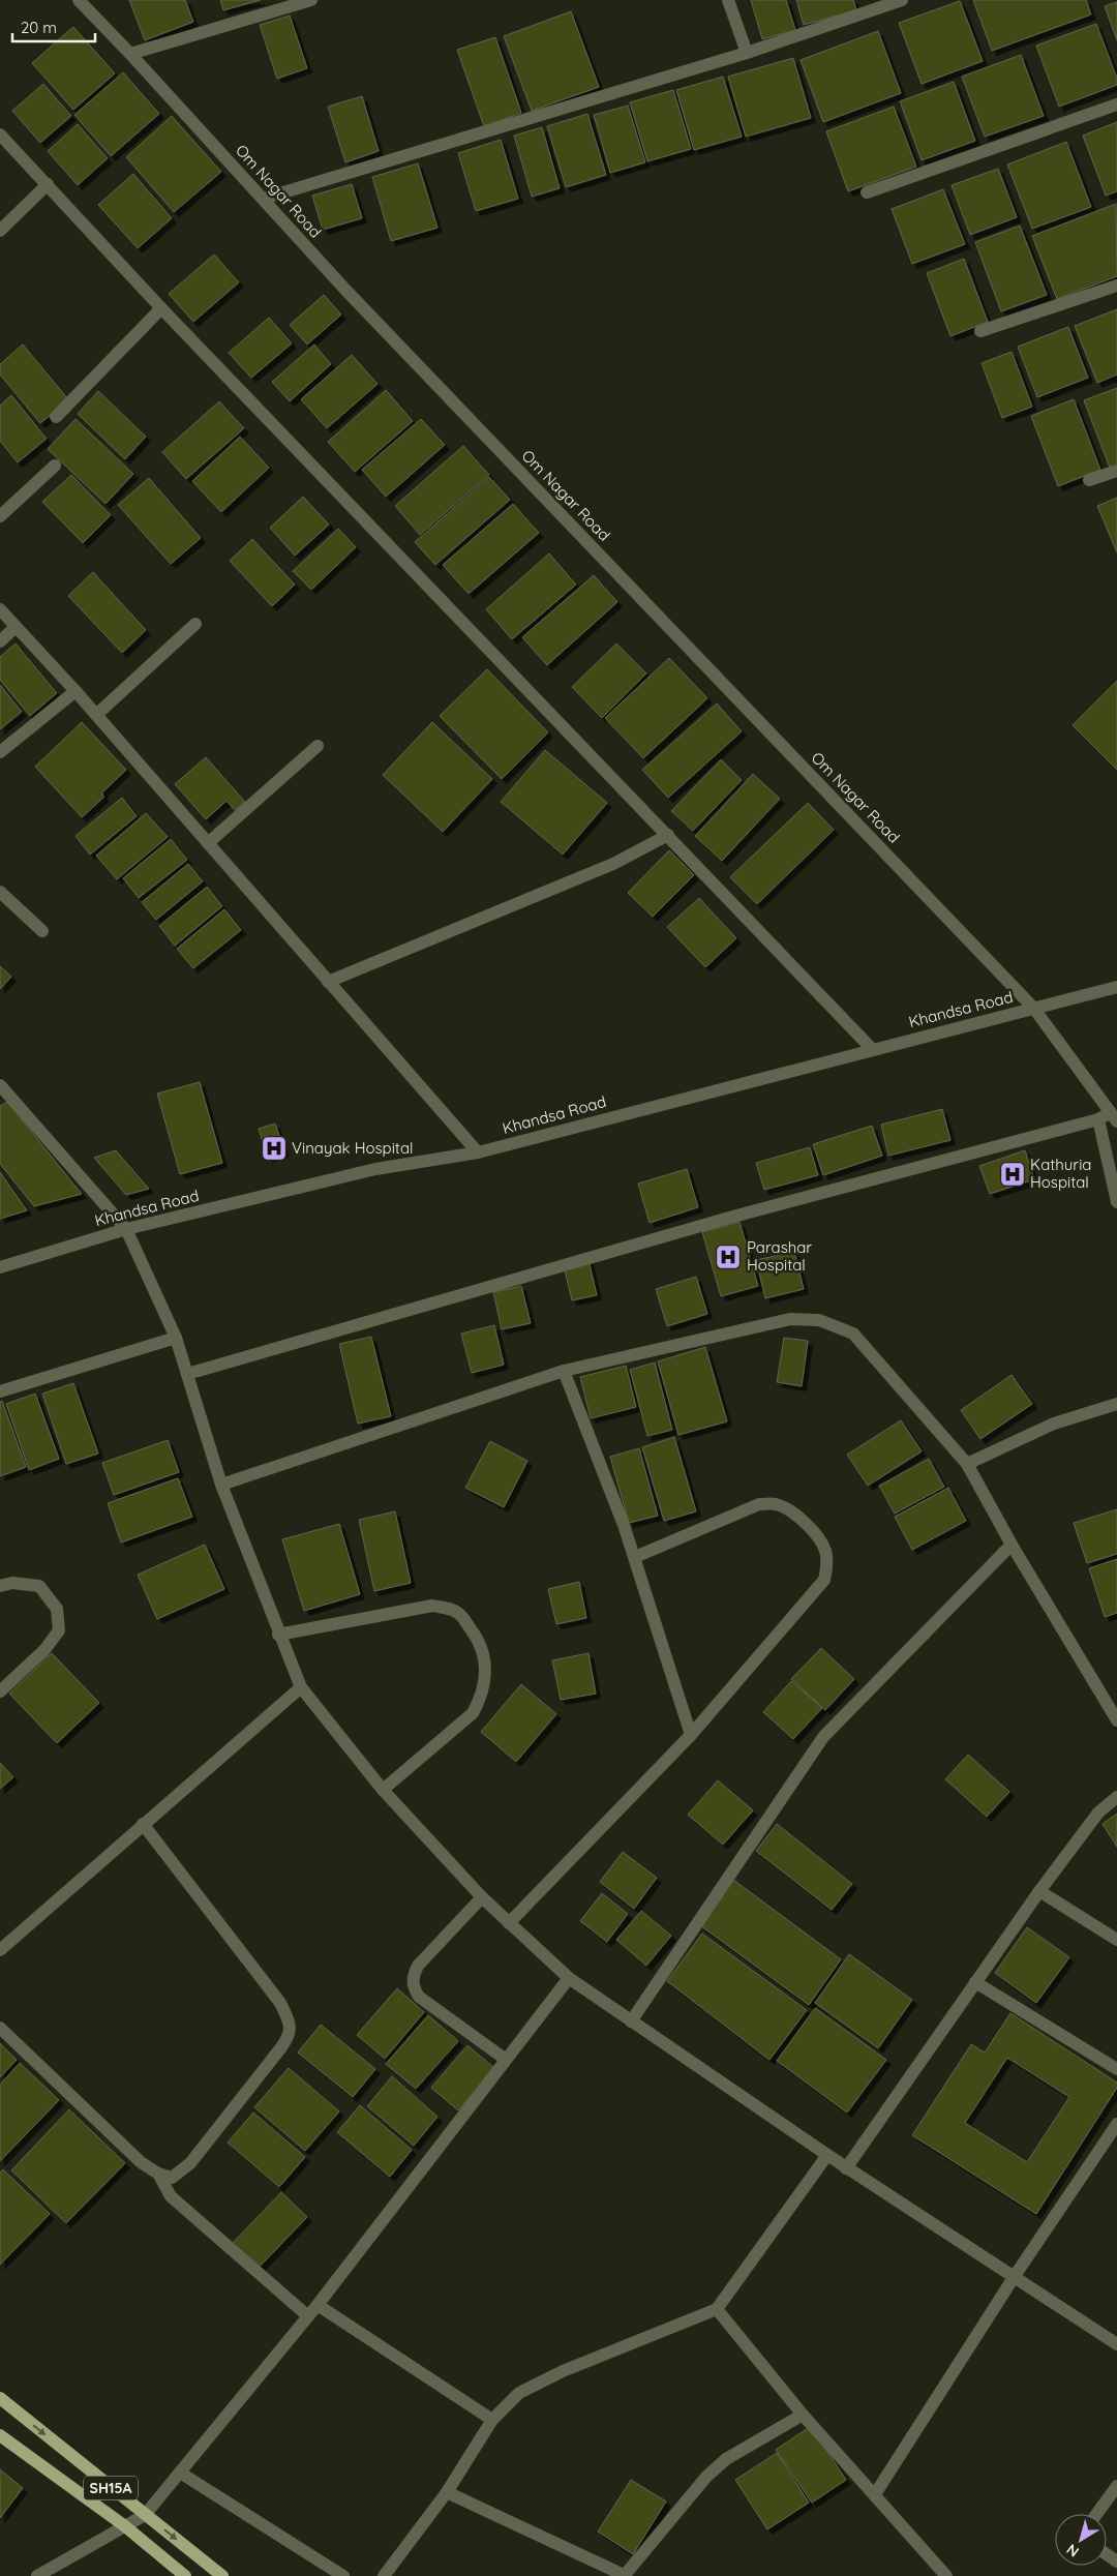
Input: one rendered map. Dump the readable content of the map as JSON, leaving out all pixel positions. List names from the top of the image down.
{
  "streets": {
    "main road": ["SH15A"],
    "street": ["Om Nagar Road", "Khandsa Road"]
  },
  "crossings": [
    ["Om Nagar Road", "Khandsa Road"]
  ],
  "places": {
    "hospital": ["Vinayak Hospital", "Kathuria Hospital", "Parashar Hospital"]
  },
  "scale_bar": "20 m",
  "north": "bottom left"
}
